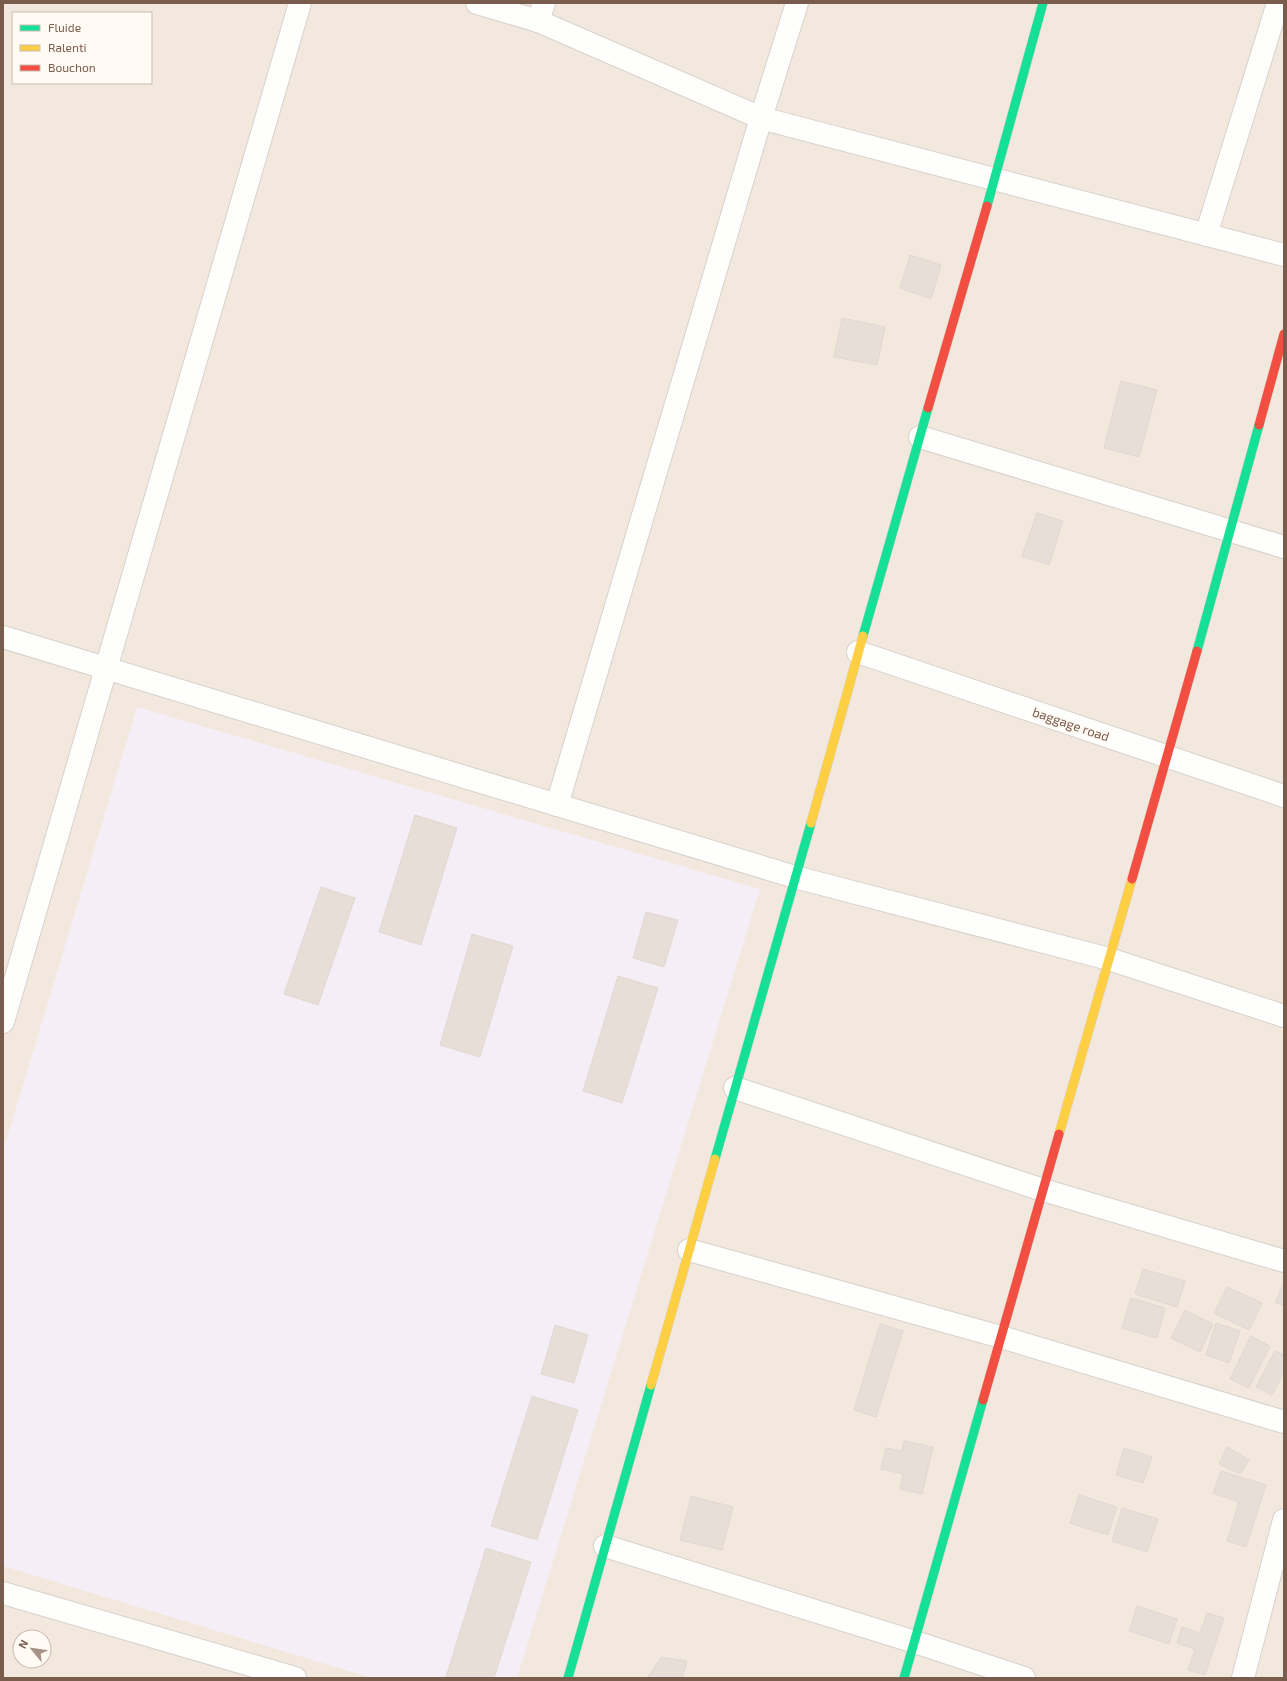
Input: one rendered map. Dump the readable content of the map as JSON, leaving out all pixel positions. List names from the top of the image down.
{
  "streets": {
    "street": ["baggage road"]
  },
  "legend": ["Fluide", "Ralenti", "Bouchon"],
  "north": "top left"
}
